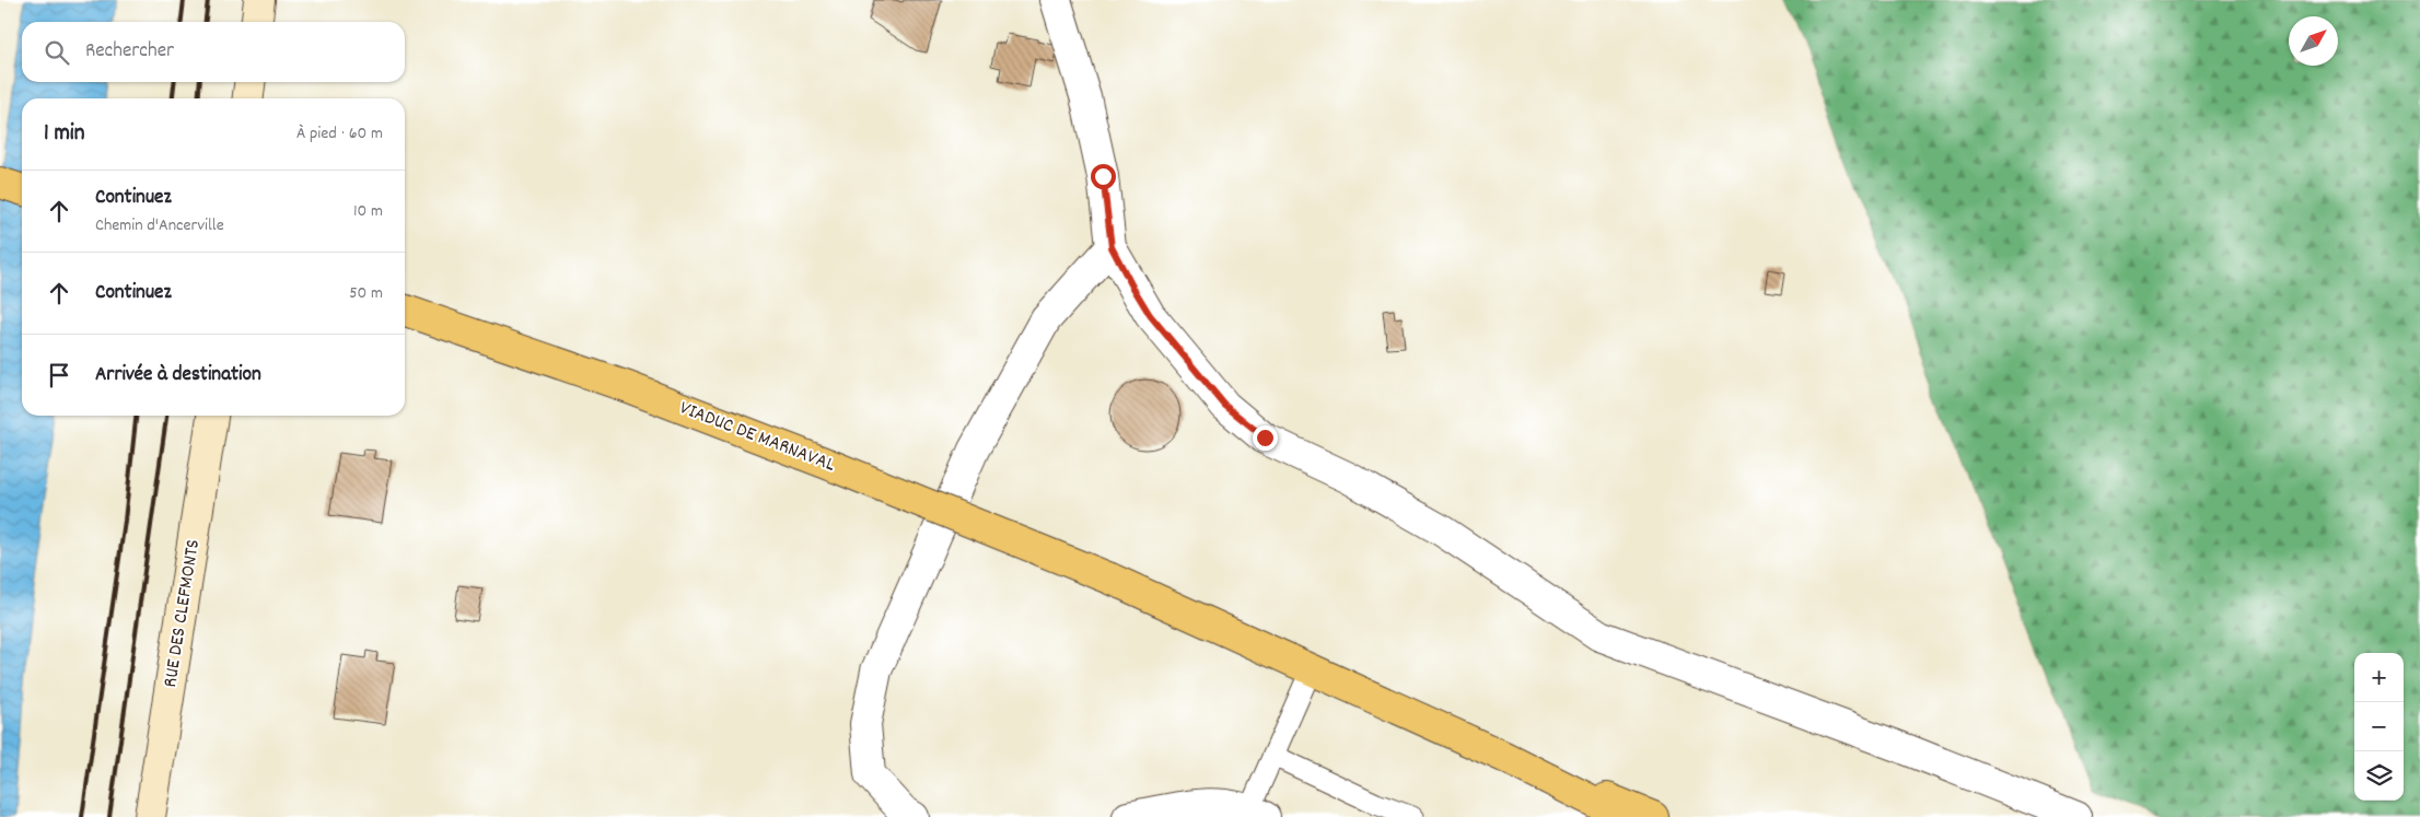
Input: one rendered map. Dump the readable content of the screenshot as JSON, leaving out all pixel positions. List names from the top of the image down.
{
  "streets": {
    "highway": ["VIADUC DE MARNAVAL"],
    "street": ["RUE DES CLEFMONTS"]
  },
  "north": "top right",
  "page": {
    "search": "Rechercher",
    "heading": ["1 min", "À pied · 60 m"],
    "list": [
      ["Continuez", "Chemin d'Ancerville", "10 m"],
      ["Continuez", "50 m"],
      "Arrivée à destination"
    ],
    "map_buttons": ["+", "−"]
  }
}
